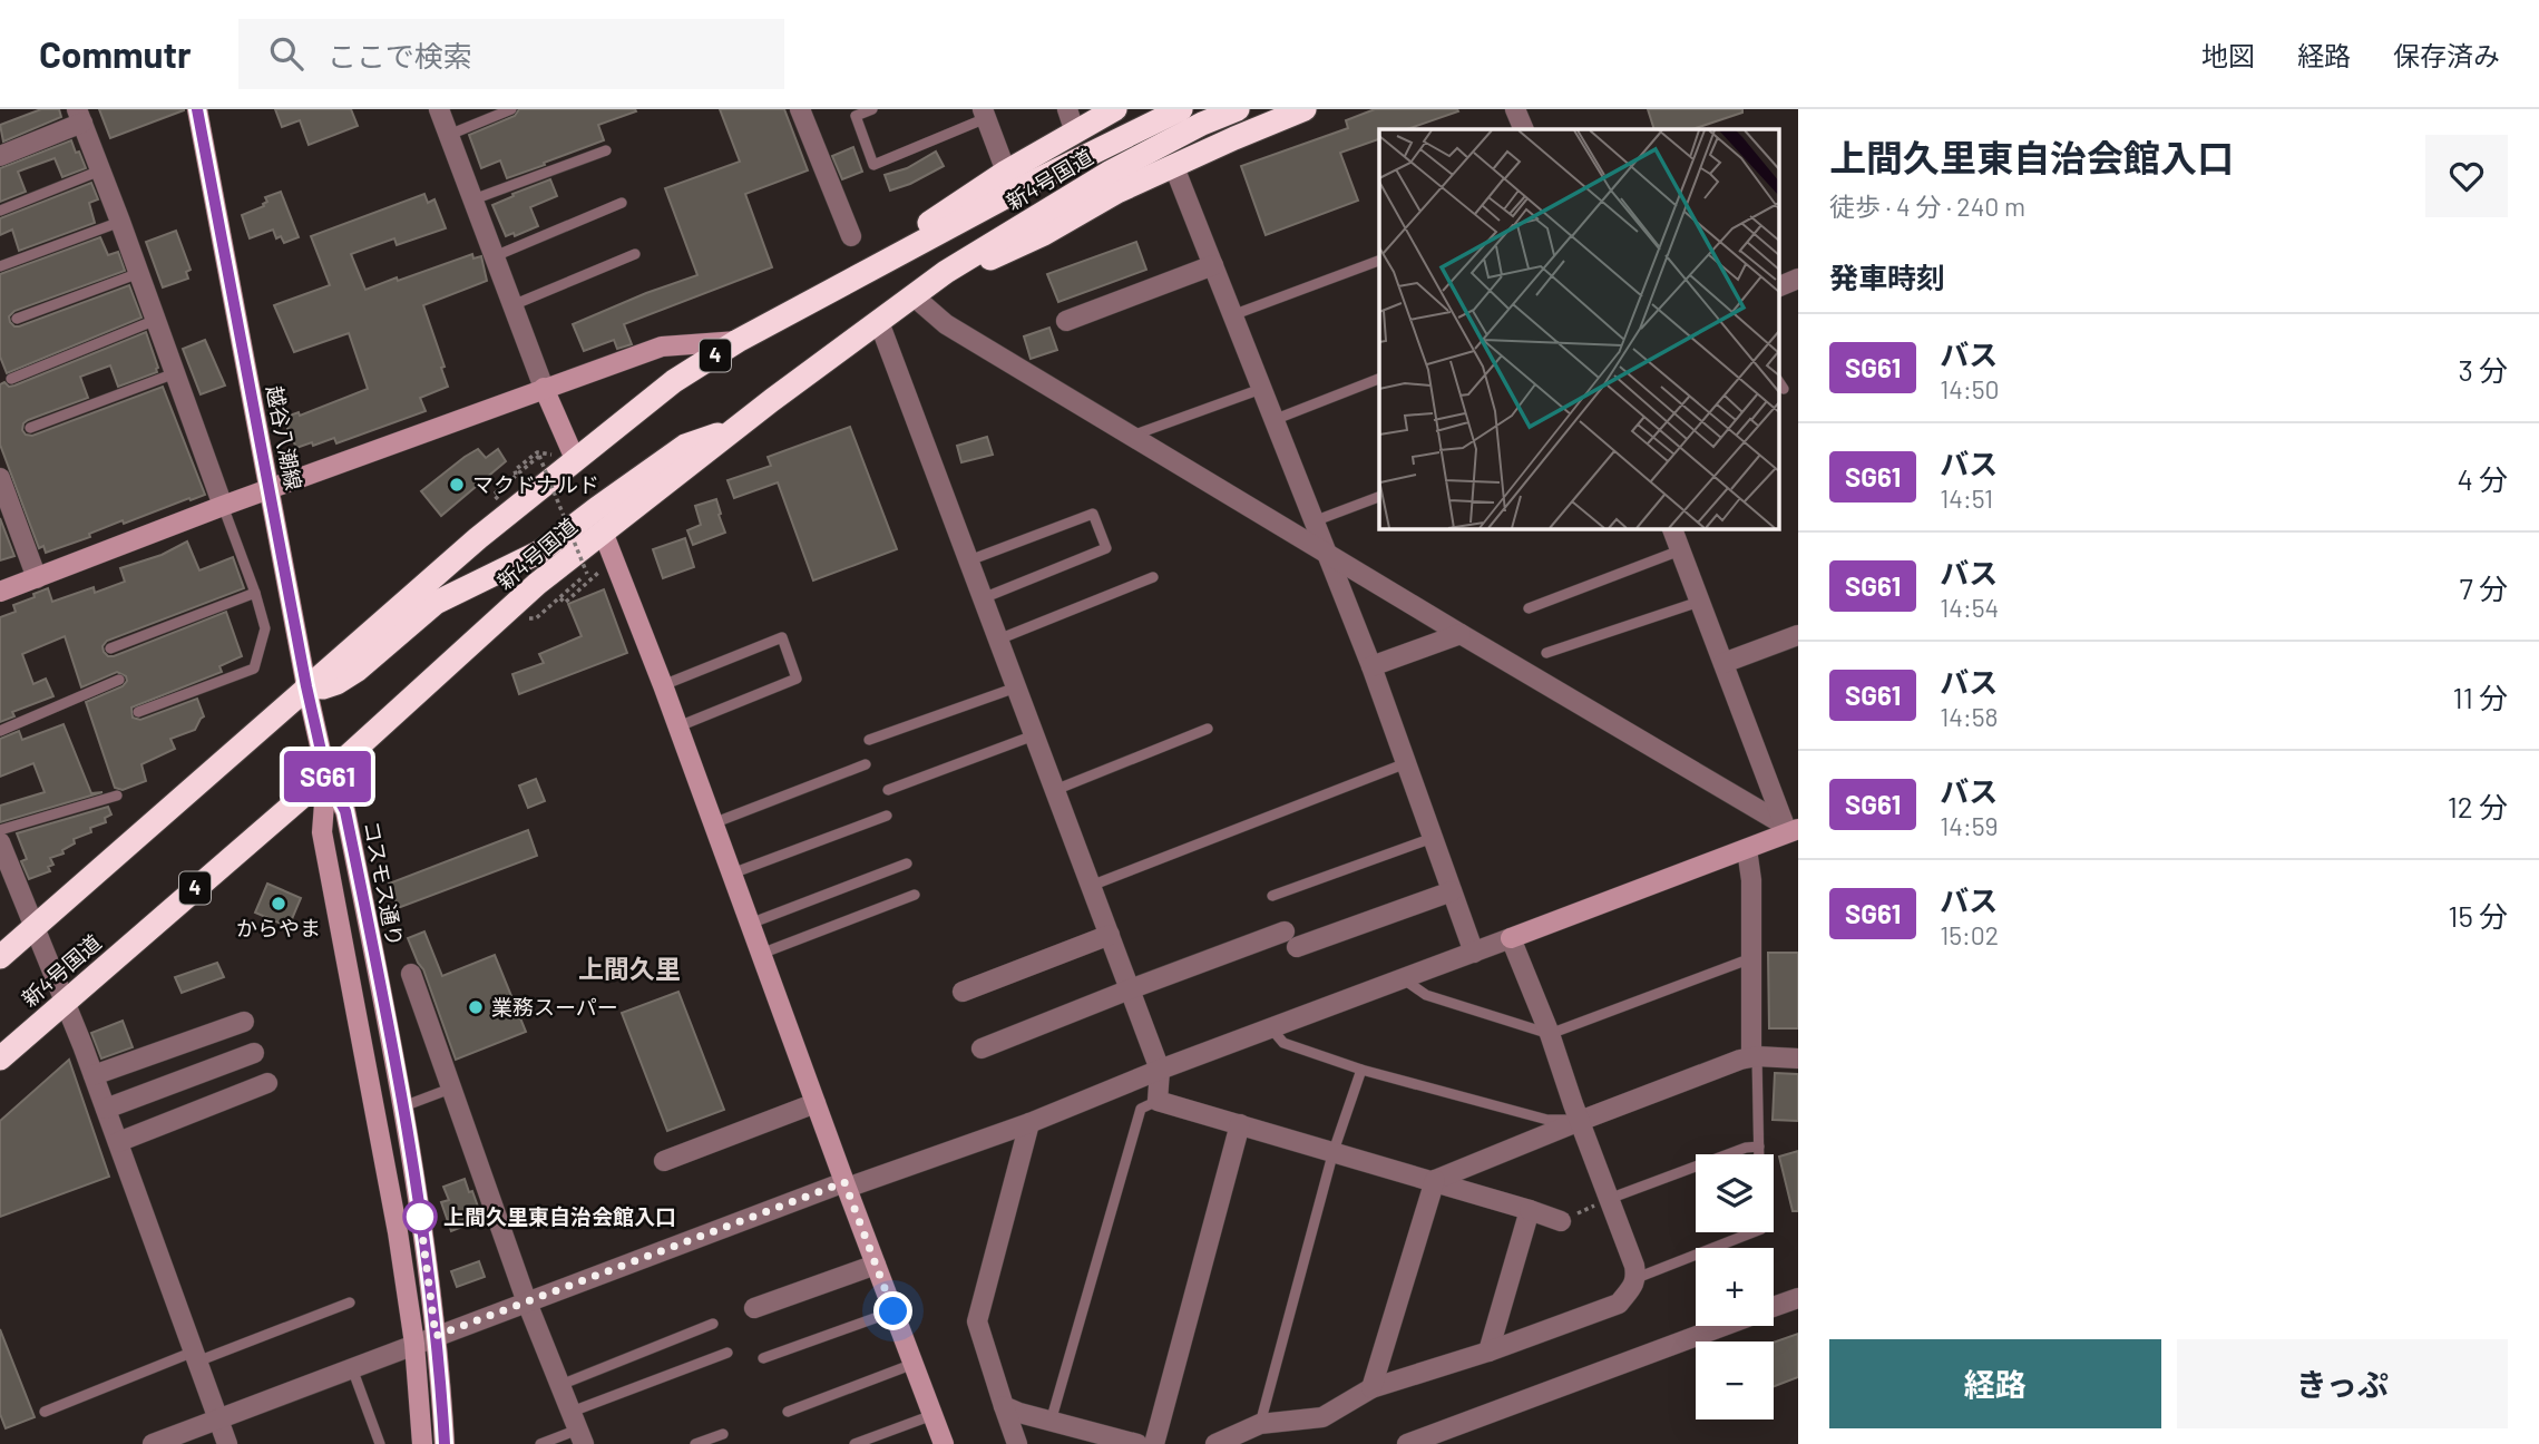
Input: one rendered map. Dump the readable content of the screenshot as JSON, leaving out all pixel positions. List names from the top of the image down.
{
  "streets": {
    "highway": ["新4号国道", "4"],
    "street": ["越谷八潮線", "コスモス通り"]
  },
  "crossings": [
    ["新4号国道", "越谷八潮線"],
    ["新4号国道", "コスモス通り"],
    ["越谷八潮線", "コスモス通り"]
  ],
  "districts": ["上間久里"],
  "places": [
    "マクドナルド",
    "からやま",
    "業務スーパー",
    "上間久里東自治会館入口"
  ],
  "lines": ["bus line SG61"],
  "page": {
    "header": "Commutr",
    "search": "ここで検索",
    "nav": ["地図", "経路", "保存済み"],
    "on_map": "SG61",
    "heading": [
      ["上間久里東自治会館入口", "徒歩 · 4 分 · 240 m"],
      "発車時刻"
    ],
    "list": [
      {
        "mark": "SG61",
        "name": "バス",
        "note": "14:50",
        "value": "3 分"
      },
      {
        "mark": "SG61",
        "name": "バス",
        "note": "14:51",
        "value": "4 分"
      },
      {
        "mark": "SG61",
        "name": "バス",
        "note": "14:54",
        "value": "7 分"
      },
      {
        "mark": "SG61",
        "name": "バス",
        "note": "14:58",
        "value": "11 分"
      },
      {
        "mark": "SG61",
        "name": "バス",
        "note": "14:59",
        "value": "12 分"
      },
      {
        "mark": "SG61",
        "name": "バス",
        "note": "15:02",
        "value": "15 分"
      }
    ],
    "map_buttons": ["+", "−"],
    "buttons": ["経路", "きっぷ"]
  }
}
